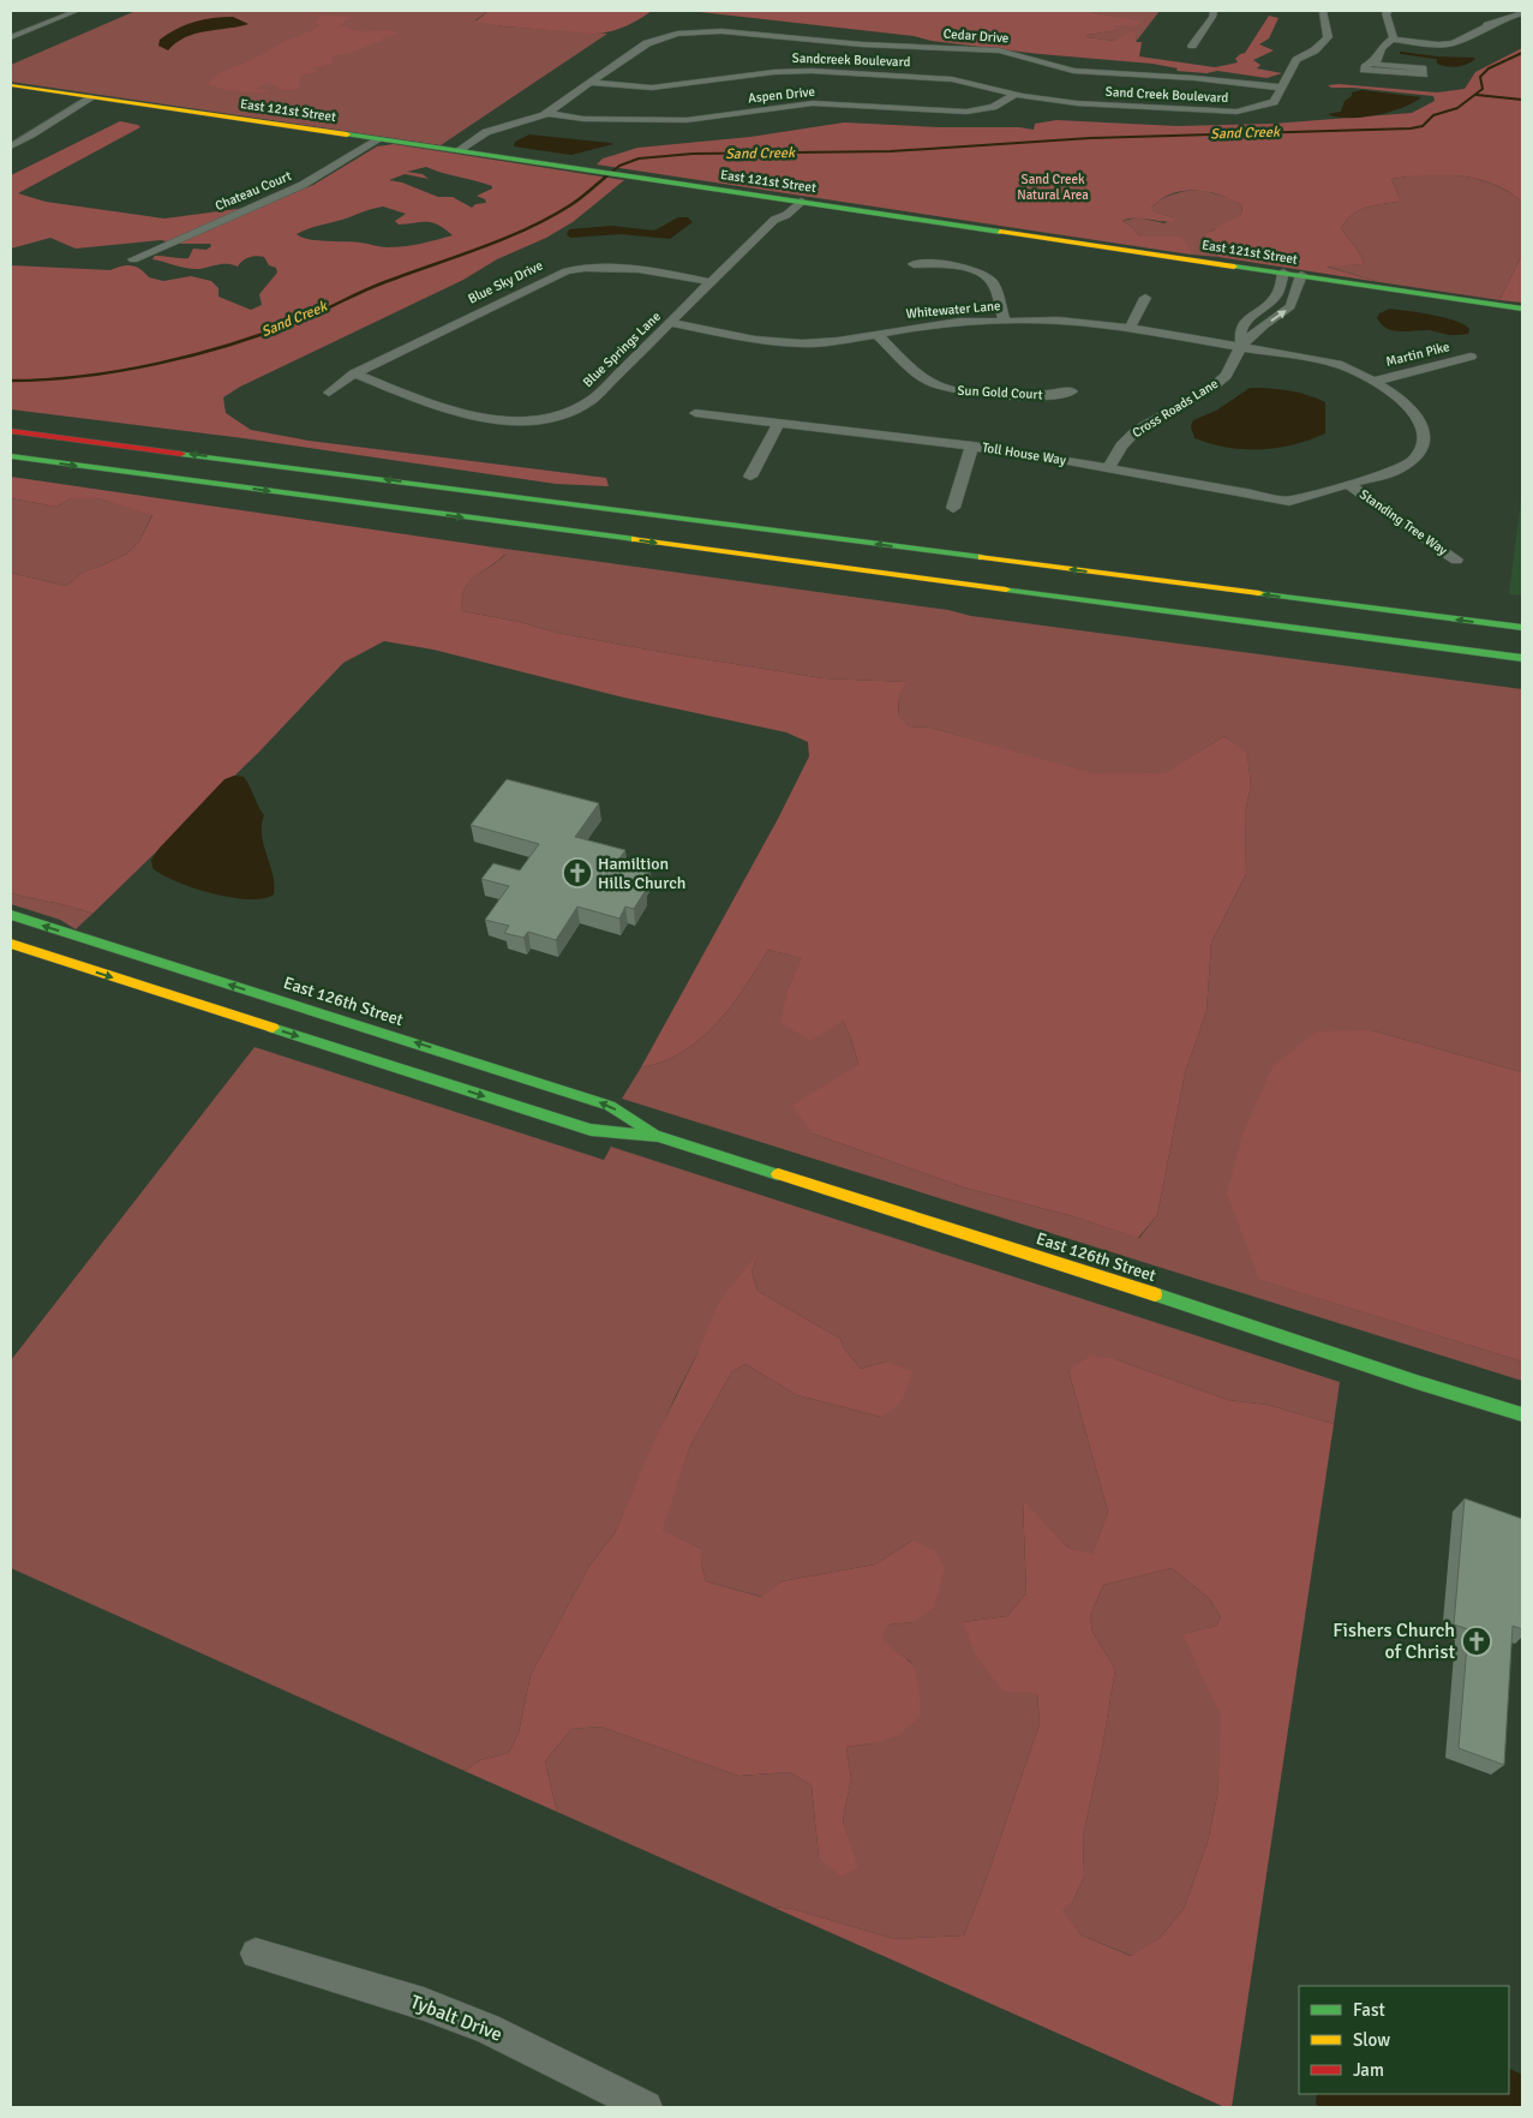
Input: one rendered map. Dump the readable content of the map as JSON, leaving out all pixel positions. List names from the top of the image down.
{
  "streets": {
    "main road": ["East 121st Street", "East 126th Street"],
    "street": [
      "Cedar Drive",
      "Sandcreek Boulevard",
      "Aspen Drive",
      "Sand Creek Boulevard",
      "Chateau Court",
      "Blue Sky Drive",
      "Whitewater Lane",
      "Blue Springs Lane",
      "Martin Pike",
      "Sun Gold Court",
      "Cross Roads Lane",
      "Toll House Way",
      "Standing Tree Way",
      "Tybalt Drive"
    ]
  },
  "crossings": [
    ["Cedar Drive", "Sandcreek Boulevard"],
    ["Cedar Drive", "Aspen Drive"],
    ["Cedar Drive", "Sand Creek Boulevard"],
    ["Cedar Drive", "East 121st Street"],
    ["Sandcreek Boulevard", "Aspen Drive"],
    ["Sandcreek Boulevard", "Sand Creek Boulevard"],
    ["Aspen Drive", "Sand Creek Boulevard"],
    ["East 121st Street", "Chateau Court"],
    ["East 121st Street", "Blue Springs Lane"],
    ["East 121st Street", "Cross Roads Lane"],
    ["Blue Sky Drive", "Blue Springs Lane"],
    ["Whitewater Lane", "Blue Springs Lane"],
    ["Whitewater Lane", "Martin Pike"],
    ["Whitewater Lane", "Sun Gold Court"],
    ["Whitewater Lane", "Cross Roads Lane"],
    ["Whitewater Lane", "Toll House Way"],
    ["Martin Pike", "Toll House Way"],
    ["Cross Roads Lane", "Toll House Way"],
    ["Toll House Way", "Standing Tree Way"]
  ],
  "water": ["Sand Creek"],
  "parks": ["Sand Creek Natural Area"],
  "places": {
    "church": ["Hamiltion Hills Church", "Fishers Church of Christ"]
  },
  "legend": ["Fast", "Slow", "Jam"]
}
